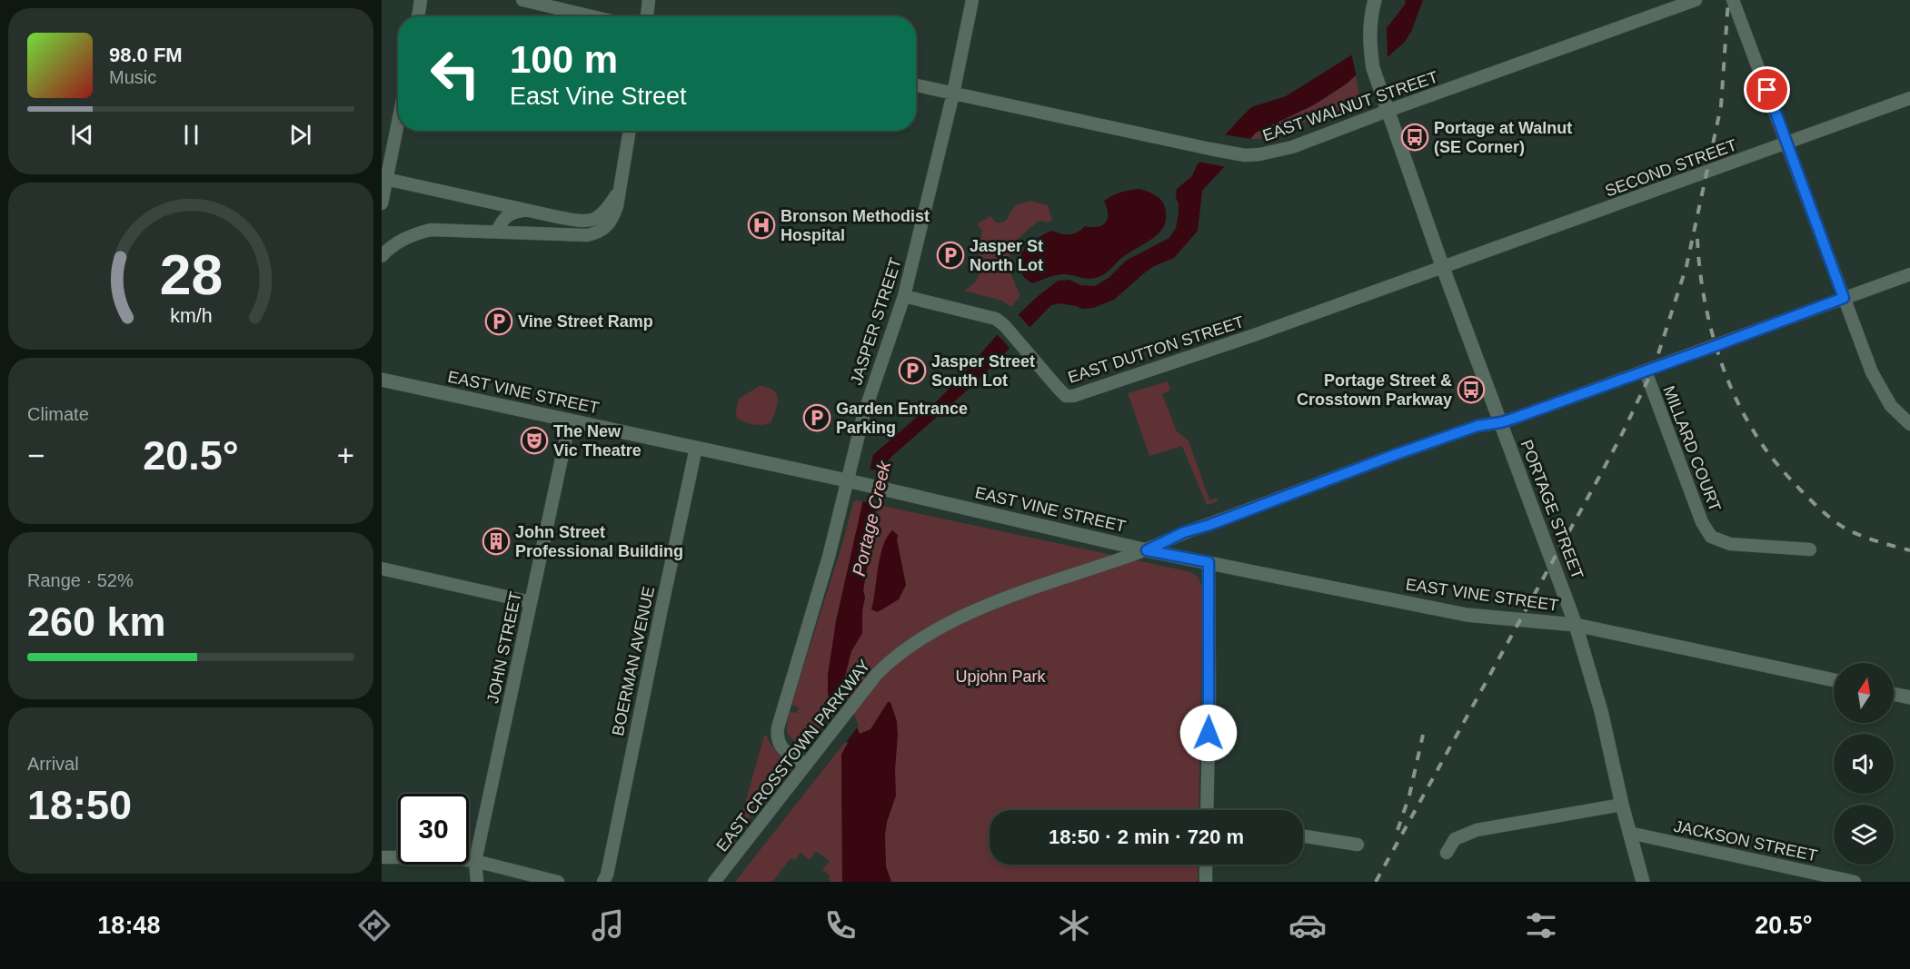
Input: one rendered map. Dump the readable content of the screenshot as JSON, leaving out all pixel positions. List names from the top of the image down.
{
  "streets": {
    "street": [
      "EAST WALNUT STREET",
      "SECOND STREET",
      "JASPER STREET",
      "EAST DUTTON STREET",
      "EAST VINE STREET",
      "MILLARD COURT",
      "PORTAGE STREET",
      "JOHN STREET",
      "BOERMAN AVENUE",
      "EAST CROSSTOWN PARKWAY",
      "JACKSON STREET"
    ]
  },
  "crossings": [
    ["EAST WALNUT STREET", "JASPER STREET"],
    ["EAST WALNUT STREET", "PORTAGE STREET"],
    ["SECOND STREET", "EAST DUTTON STREET"],
    ["SECOND STREET", "PORTAGE STREET"],
    ["JASPER STREET", "EAST DUTTON STREET"],
    ["JASPER STREET", "EAST VINE STREET"],
    ["JASPER STREET", "EAST CROSSTOWN PARKWAY"],
    ["EAST DUTTON STREET", "PORTAGE STREET"],
    ["EAST VINE STREET", "PORTAGE STREET"],
    ["EAST VINE STREET", "JOHN STREET"],
    ["EAST VINE STREET", "BOERMAN AVENUE"],
    ["EAST VINE STREET", "EAST CROSSTOWN PARKWAY"],
    ["MILLARD COURT", "EAST CROSSTOWN PARKWAY"],
    ["PORTAGE STREET", "EAST CROSSTOWN PARKWAY"],
    ["PORTAGE STREET", "JACKSON STREET"]
  ],
  "water": ["Portage Creek"],
  "parks": ["Upjohn Park"],
  "places": {
    "bus stop": ["Portage at Walnut (SE Corner)", "Portage Street & Crosstown Parkway"],
    "hospital": ["Bronson Methodist Hospital"],
    "parking": [
      "Jasper St North Lot",
      "Vine Street Ramp",
      "Jasper Street South Lot",
      "Garden Entrance Parking"
    ],
    "theatre": ["The New Vic Theatre"],
    "building": ["John Street Professional Building"]
  },
  "north": "top",
  "page": {
    "turn": ["100 m", "East Vine Street"],
    "song": ["98.0 FM", "Music"],
    "tile": [
      "Climate",
      ["Range · 52%", "260 km"],
      ["Arrival", "18:50"]
    ],
    "heat": ["−", "20.5°", "+"],
    "limit": "30",
    "trip": "18:50 · 2 min · 720 m",
    "tabs": ["18:48", "20.5°"],
    "gauge": ["28", "km/h"]
  }
}
